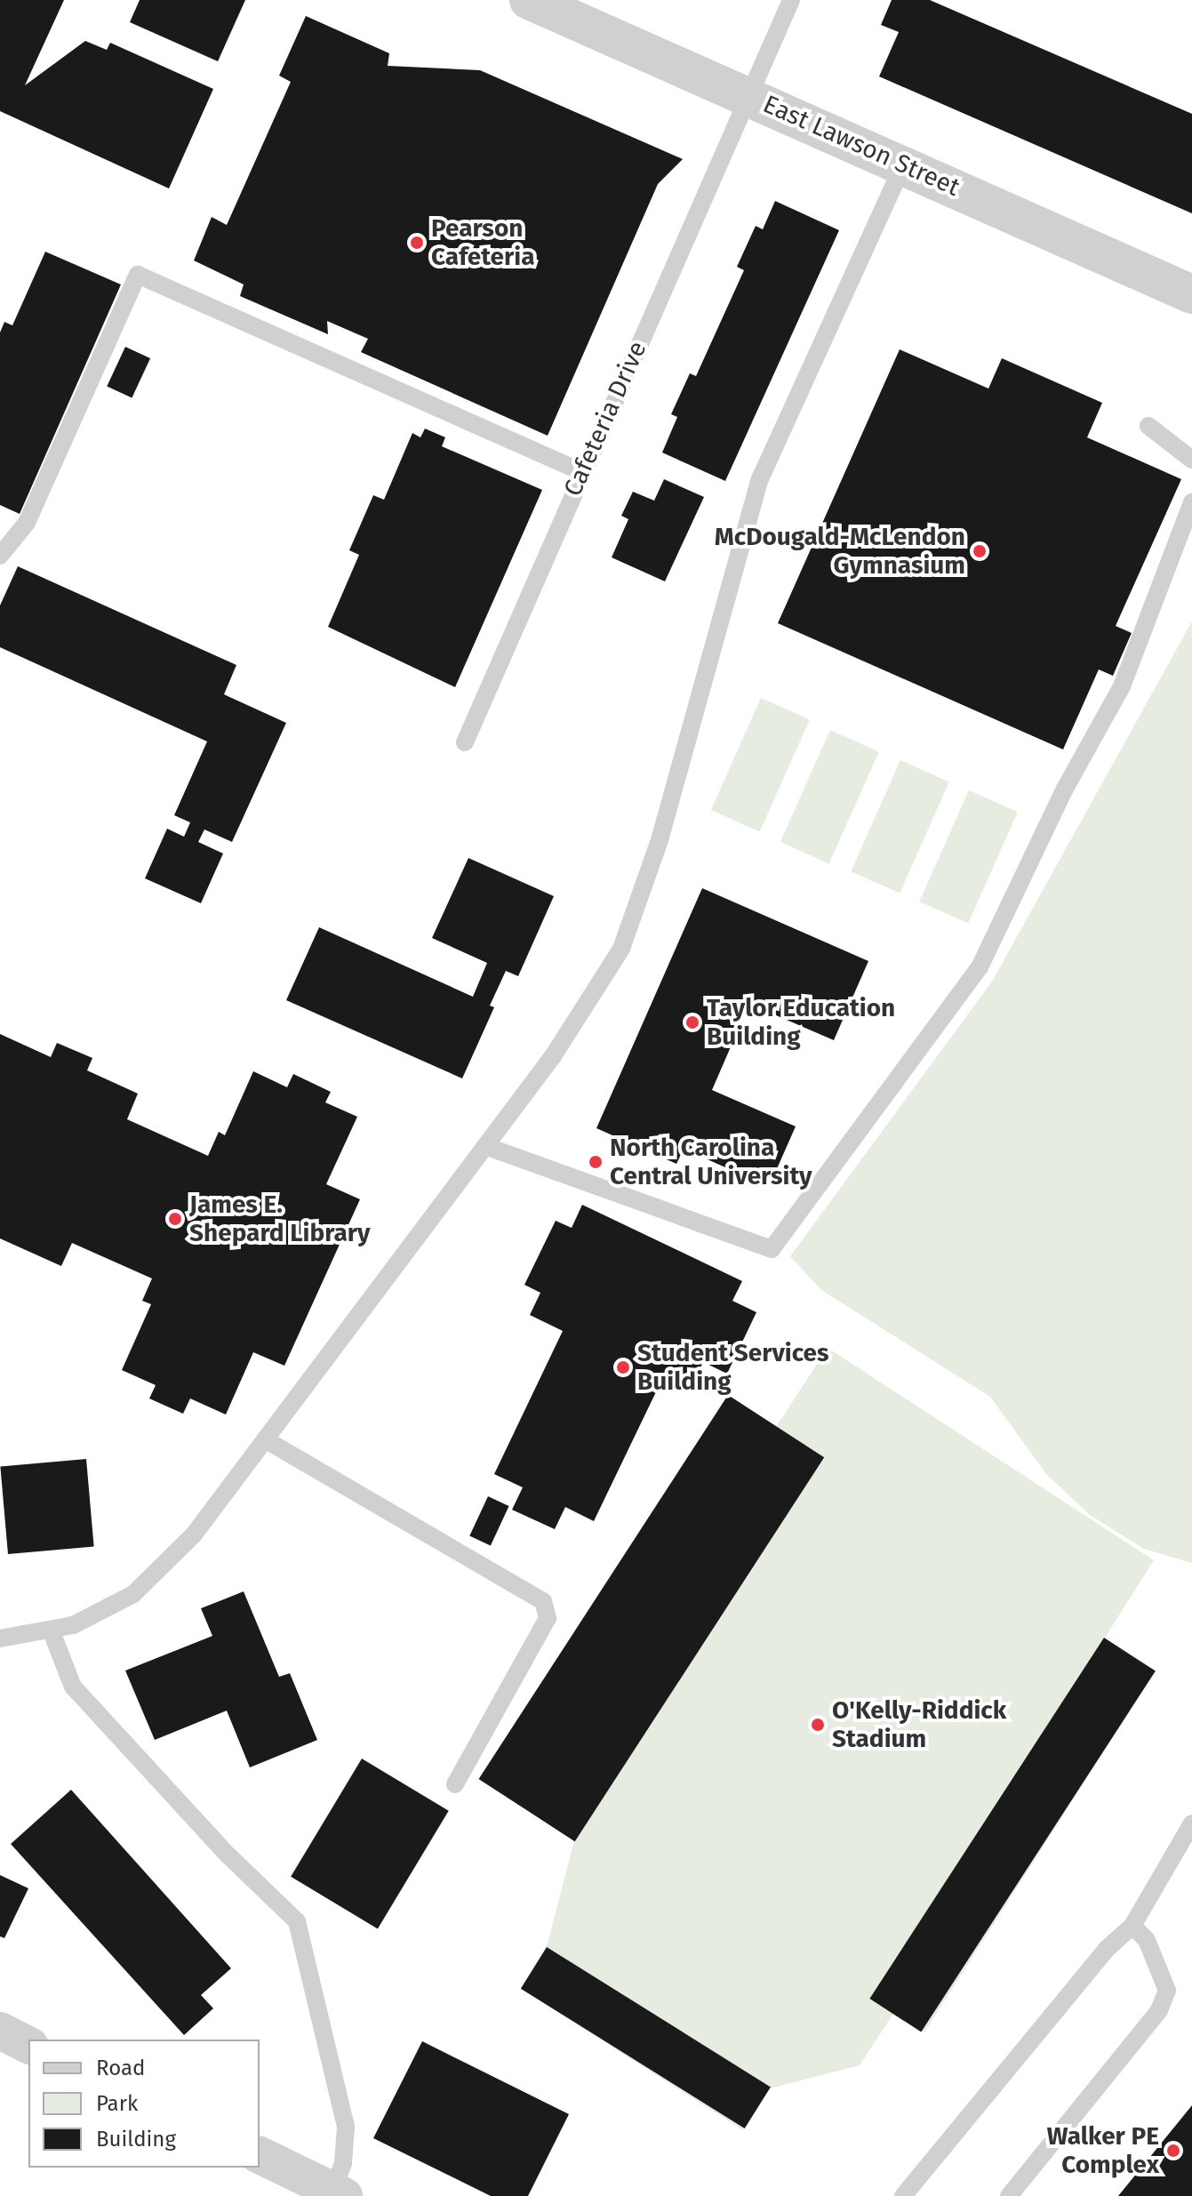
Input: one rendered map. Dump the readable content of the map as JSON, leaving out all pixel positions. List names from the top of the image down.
{
  "streets": {
    "street": ["East Lawson Street"],
    "lane": ["Cafeteria Drive"]
  },
  "crossings": [
    ["East Lawson Street", "Cafeteria Drive"]
  ],
  "places": [
    "Pearson Cafeteria",
    "McDougald-McLendon Gymnasium",
    "Taylor Education Building",
    "North Carolina Central University",
    "James E. Shepard Library",
    "Student Services Building",
    "O'Kelly-Riddick Stadium",
    "Walker PE Complex"
  ],
  "legend": ["Road", "Park", "Building"]
}
